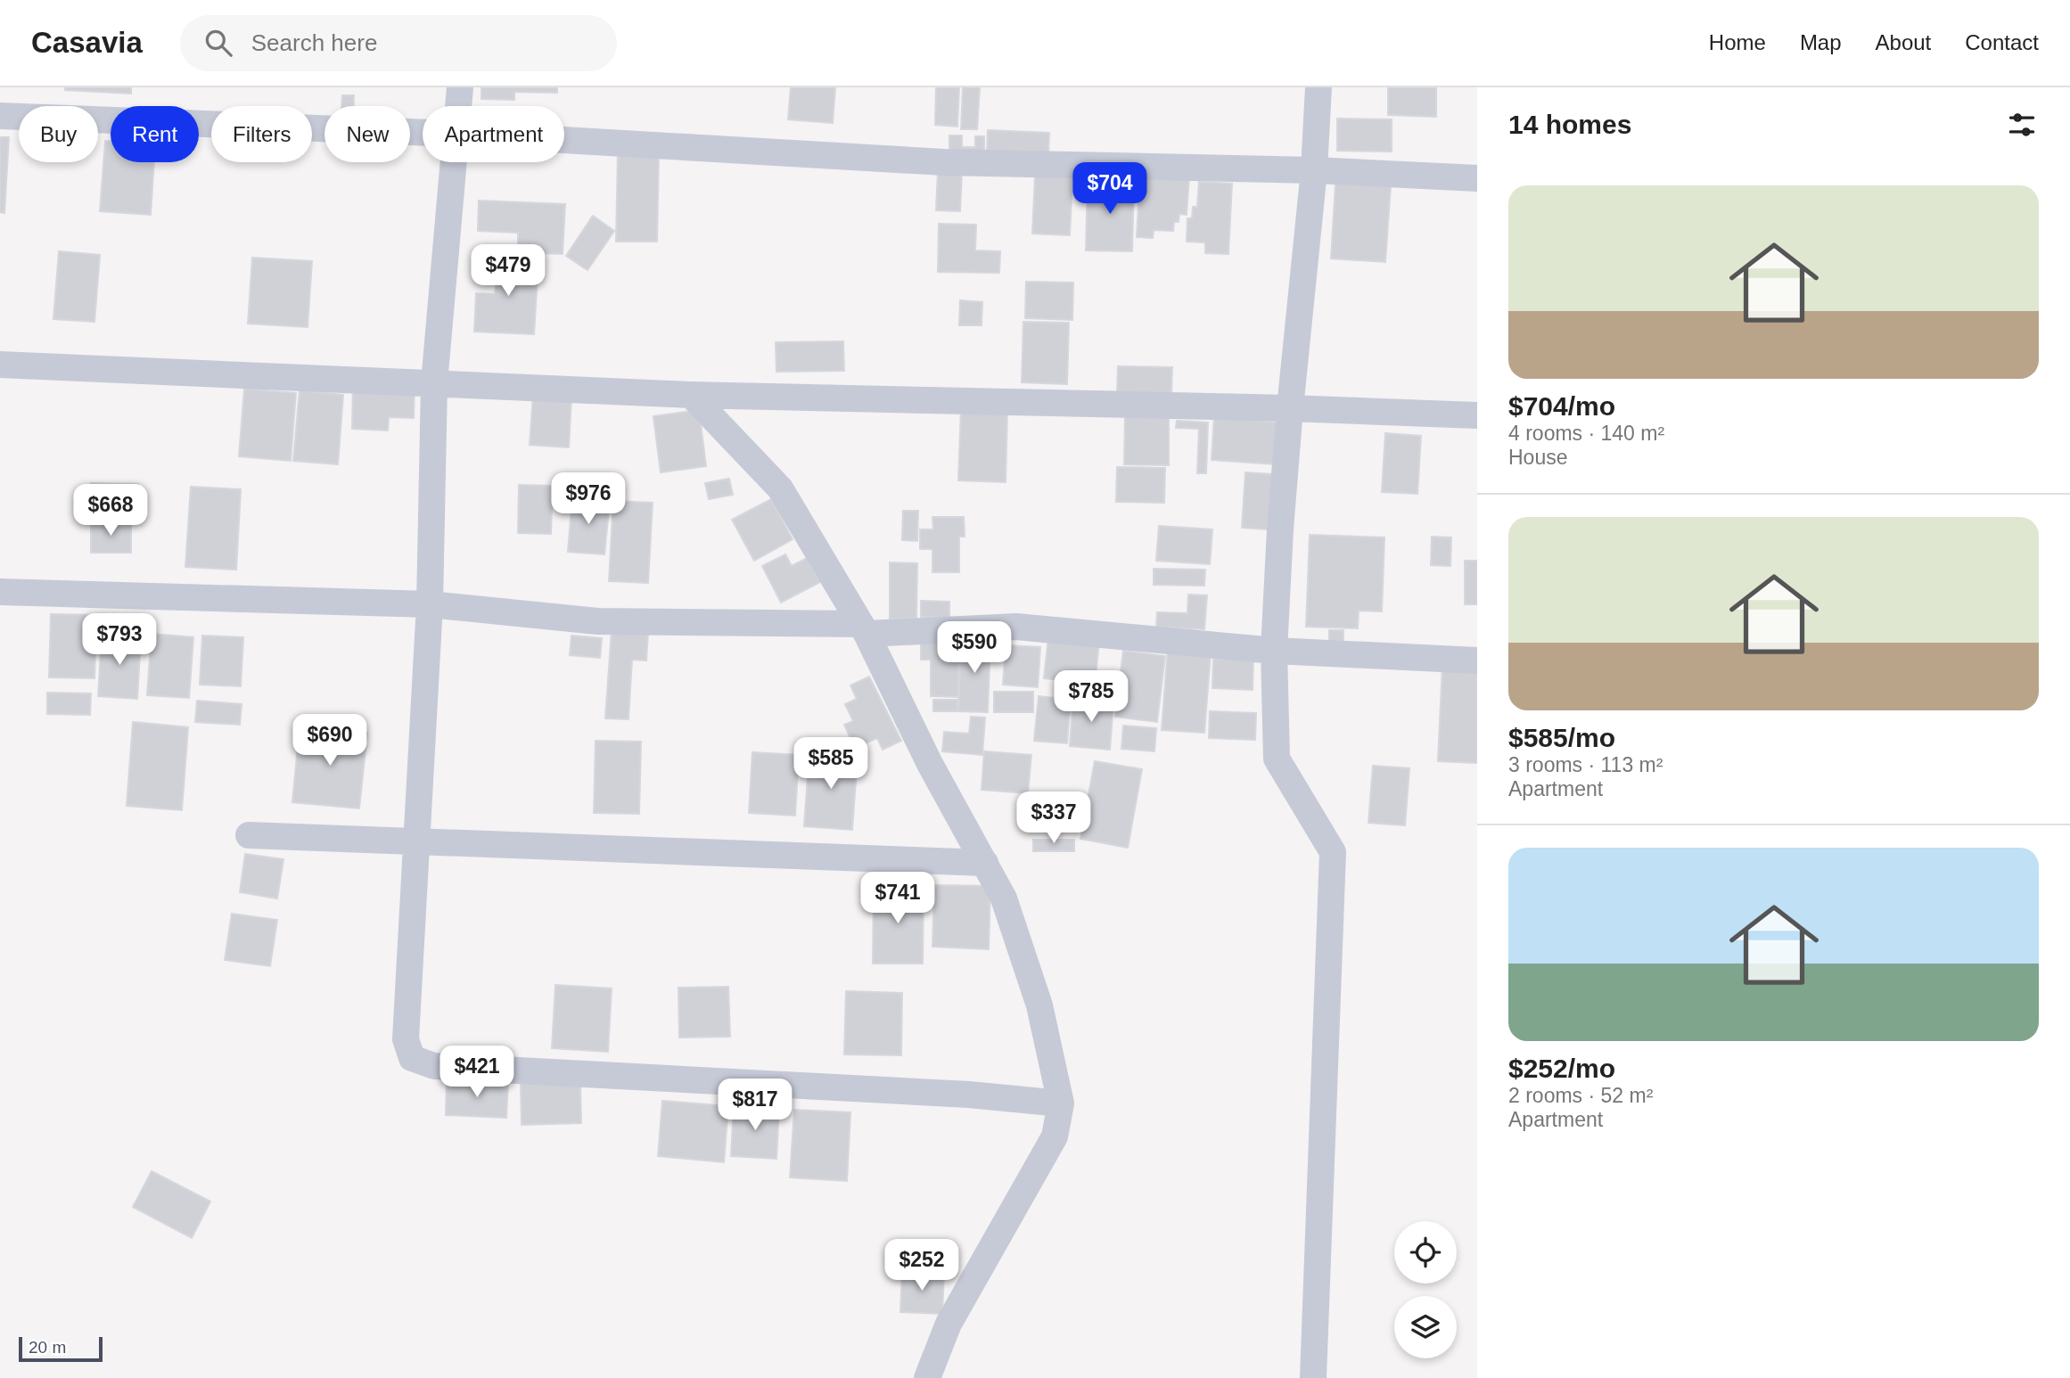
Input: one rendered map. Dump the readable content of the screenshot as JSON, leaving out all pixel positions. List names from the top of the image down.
{
  "scale_bar": "20 m",
  "page": {
    "header": "Casavia",
    "search": "Search here",
    "nav": [
      "Home",
      "Map",
      "About",
      "Contact"
    ],
    "heading": "14 homes",
    "chip": [
      "Buy",
      "Rent",
      "Filters",
      "New",
      "Apartment"
    ],
    "price": [
      "$704",
      "$479",
      "$976",
      "$668",
      "$793",
      "$590",
      "$785",
      "$690",
      "$585",
      "$337",
      "$741",
      "$421",
      "$817",
      "$252"
    ],
    "list": [
      {
        "name": "$704/mo",
        "note": "4 rooms · 140 m² · House"
      },
      {
        "name": "$585/mo",
        "note": "3 rooms · 113 m² · Apartment"
      },
      {
        "name": "$252/mo",
        "note": "2 rooms · 52 m² · Apartment"
      }
    ],
    "scale": "20 m"
  }
}
